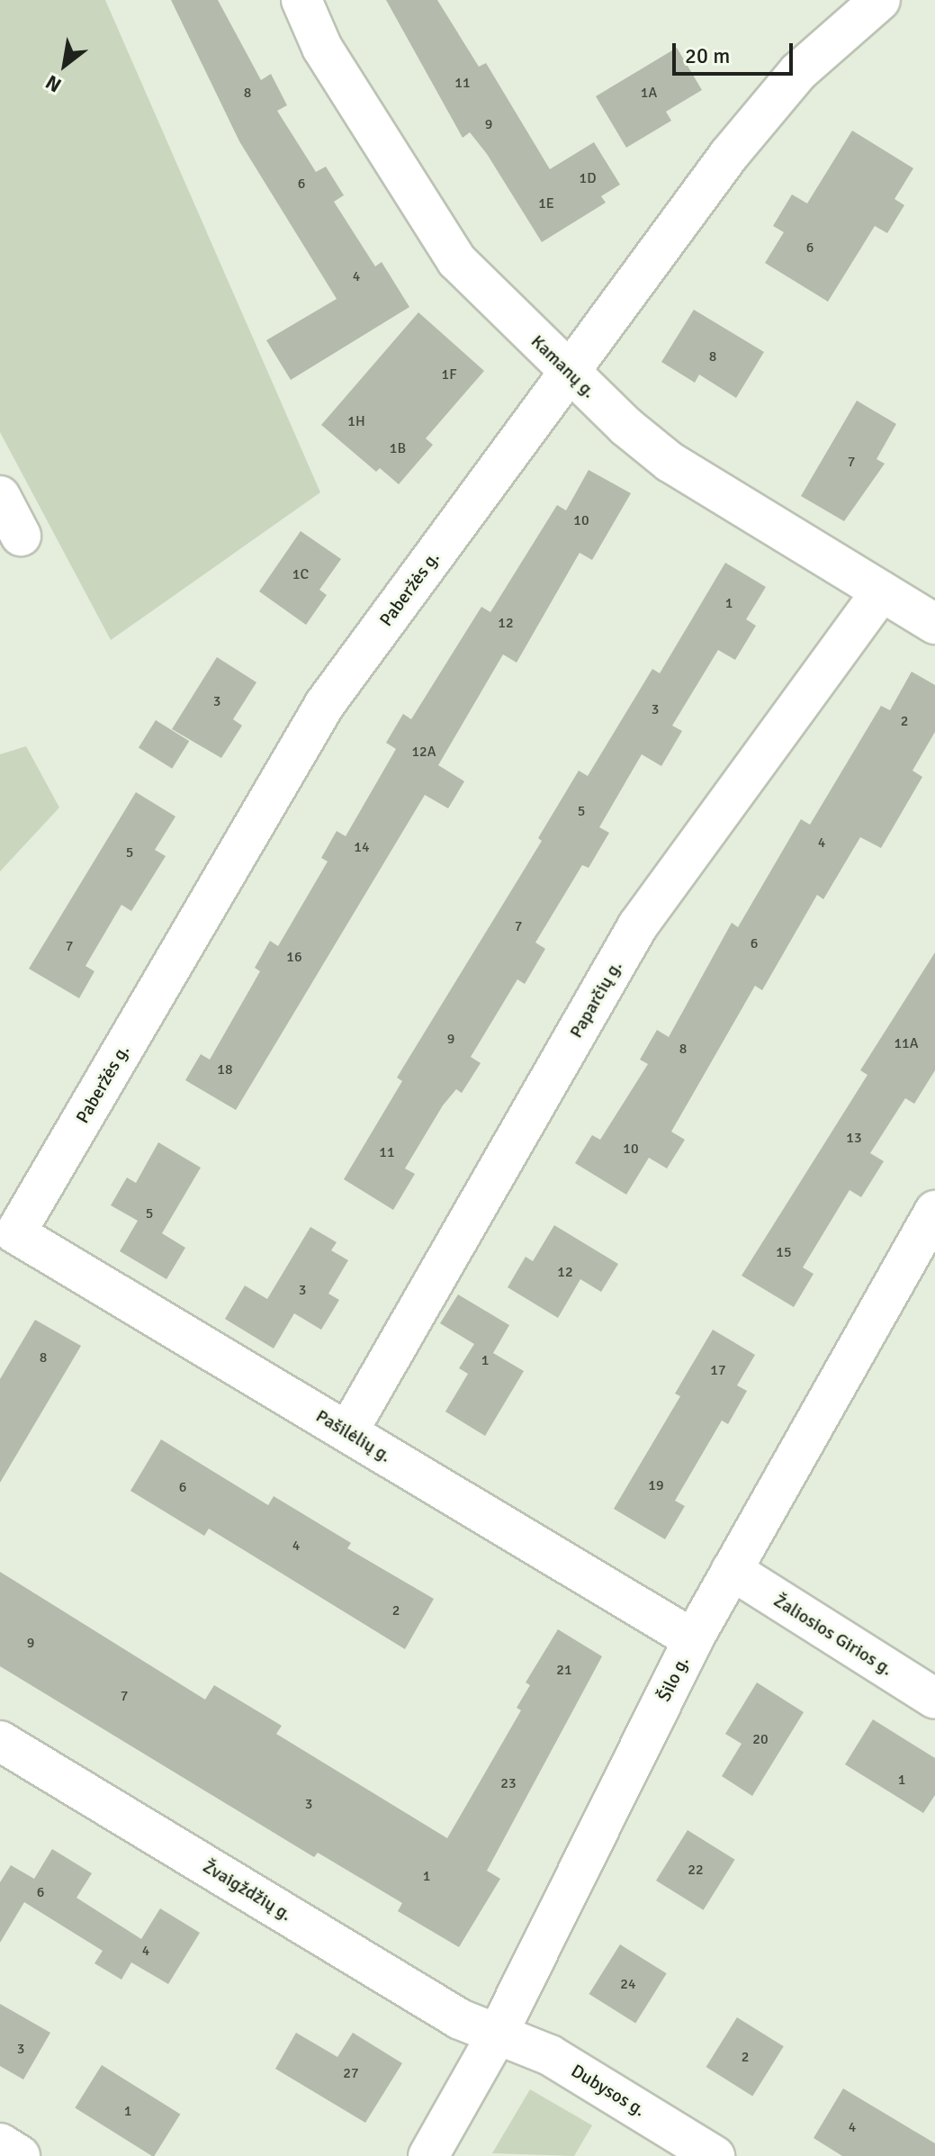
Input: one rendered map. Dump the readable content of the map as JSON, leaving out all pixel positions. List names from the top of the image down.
{
  "streets": {
    "street": [
      "Kamanų g.",
      "Paberžės g.",
      "Paparčių g.",
      "Pašilėlių g.",
      "Žaliosios Girios g.",
      "Šilo g.",
      "Žvaigždžių g.",
      "Dubysos g."
    ]
  },
  "crossings": [
    ["Kamanų g.", "Paberžės g."],
    ["Kamanų g.", "Paparčių g."],
    ["Paberžės g.", "Pašilėlių g."],
    ["Paparčių g.", "Pašilėlių g."],
    ["Pašilėlių g.", "Šilo g."],
    ["Žaliosios Girios g.", "Šilo g."],
    ["Šilo g.", "Žvaigždžių g."],
    ["Šilo g.", "Dubysos g."],
    ["Žvaigždžių g.", "Dubysos g."]
  ],
  "house_numbers": [
    "11",
    "8",
    "1A",
    "9",
    "1D",
    "6",
    "1E",
    "6",
    "4",
    "8",
    "1F",
    "1H",
    "1B",
    "7",
    "10",
    "1C",
    "1",
    "12",
    "3",
    "3",
    "2",
    "12A",
    "5",
    "4",
    "14",
    "5",
    "7",
    "6",
    "7",
    "16",
    "9",
    "11A",
    "8",
    "18",
    "13",
    "10",
    "11",
    "5",
    "15",
    "12",
    "3",
    "8",
    "1",
    "17",
    "19",
    "6",
    "4",
    "2",
    "9",
    "21",
    "7",
    "20",
    "1",
    "23",
    "3",
    "22",
    "1",
    "6",
    "4",
    "24",
    "3",
    "2",
    "27",
    "1",
    "4"
  ],
  "scale_bar": "20 m",
  "north": "bottom left"
}
